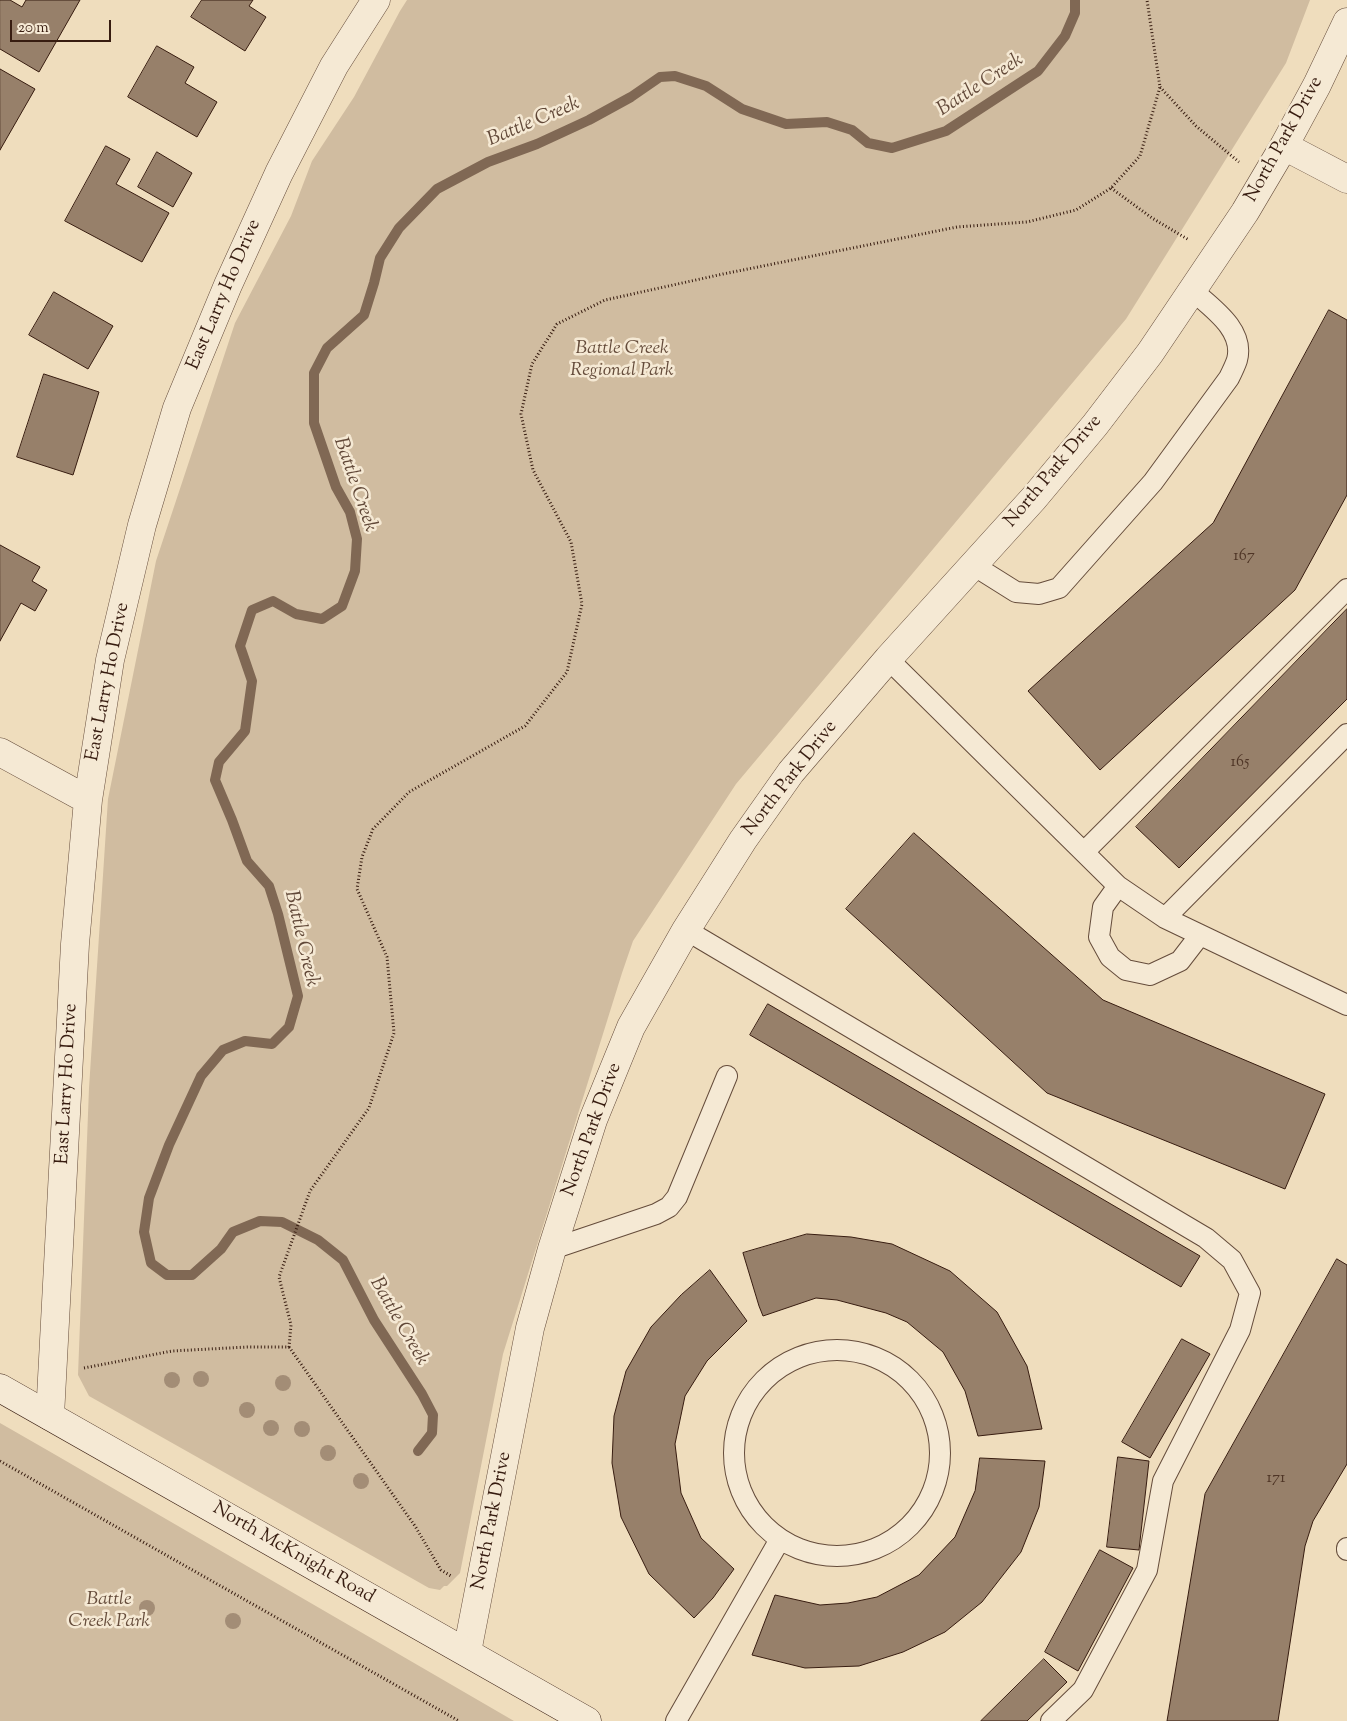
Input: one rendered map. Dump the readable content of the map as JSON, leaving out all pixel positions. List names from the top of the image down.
{
  "streets": {
    "street": ["North Park Drive", "East Larry Ho Drive", "North McKnight Road"]
  },
  "crossings": [
    ["North Park Drive", "North McKnight Road"],
    ["East Larry Ho Drive", "North McKnight Road"]
  ],
  "water": ["Battle Creek"],
  "parks": ["Battle Creek Regional Park", "Battle Creek Park"],
  "house_numbers": ["167", "165", "171"],
  "scale_bar": "20 m"
}
